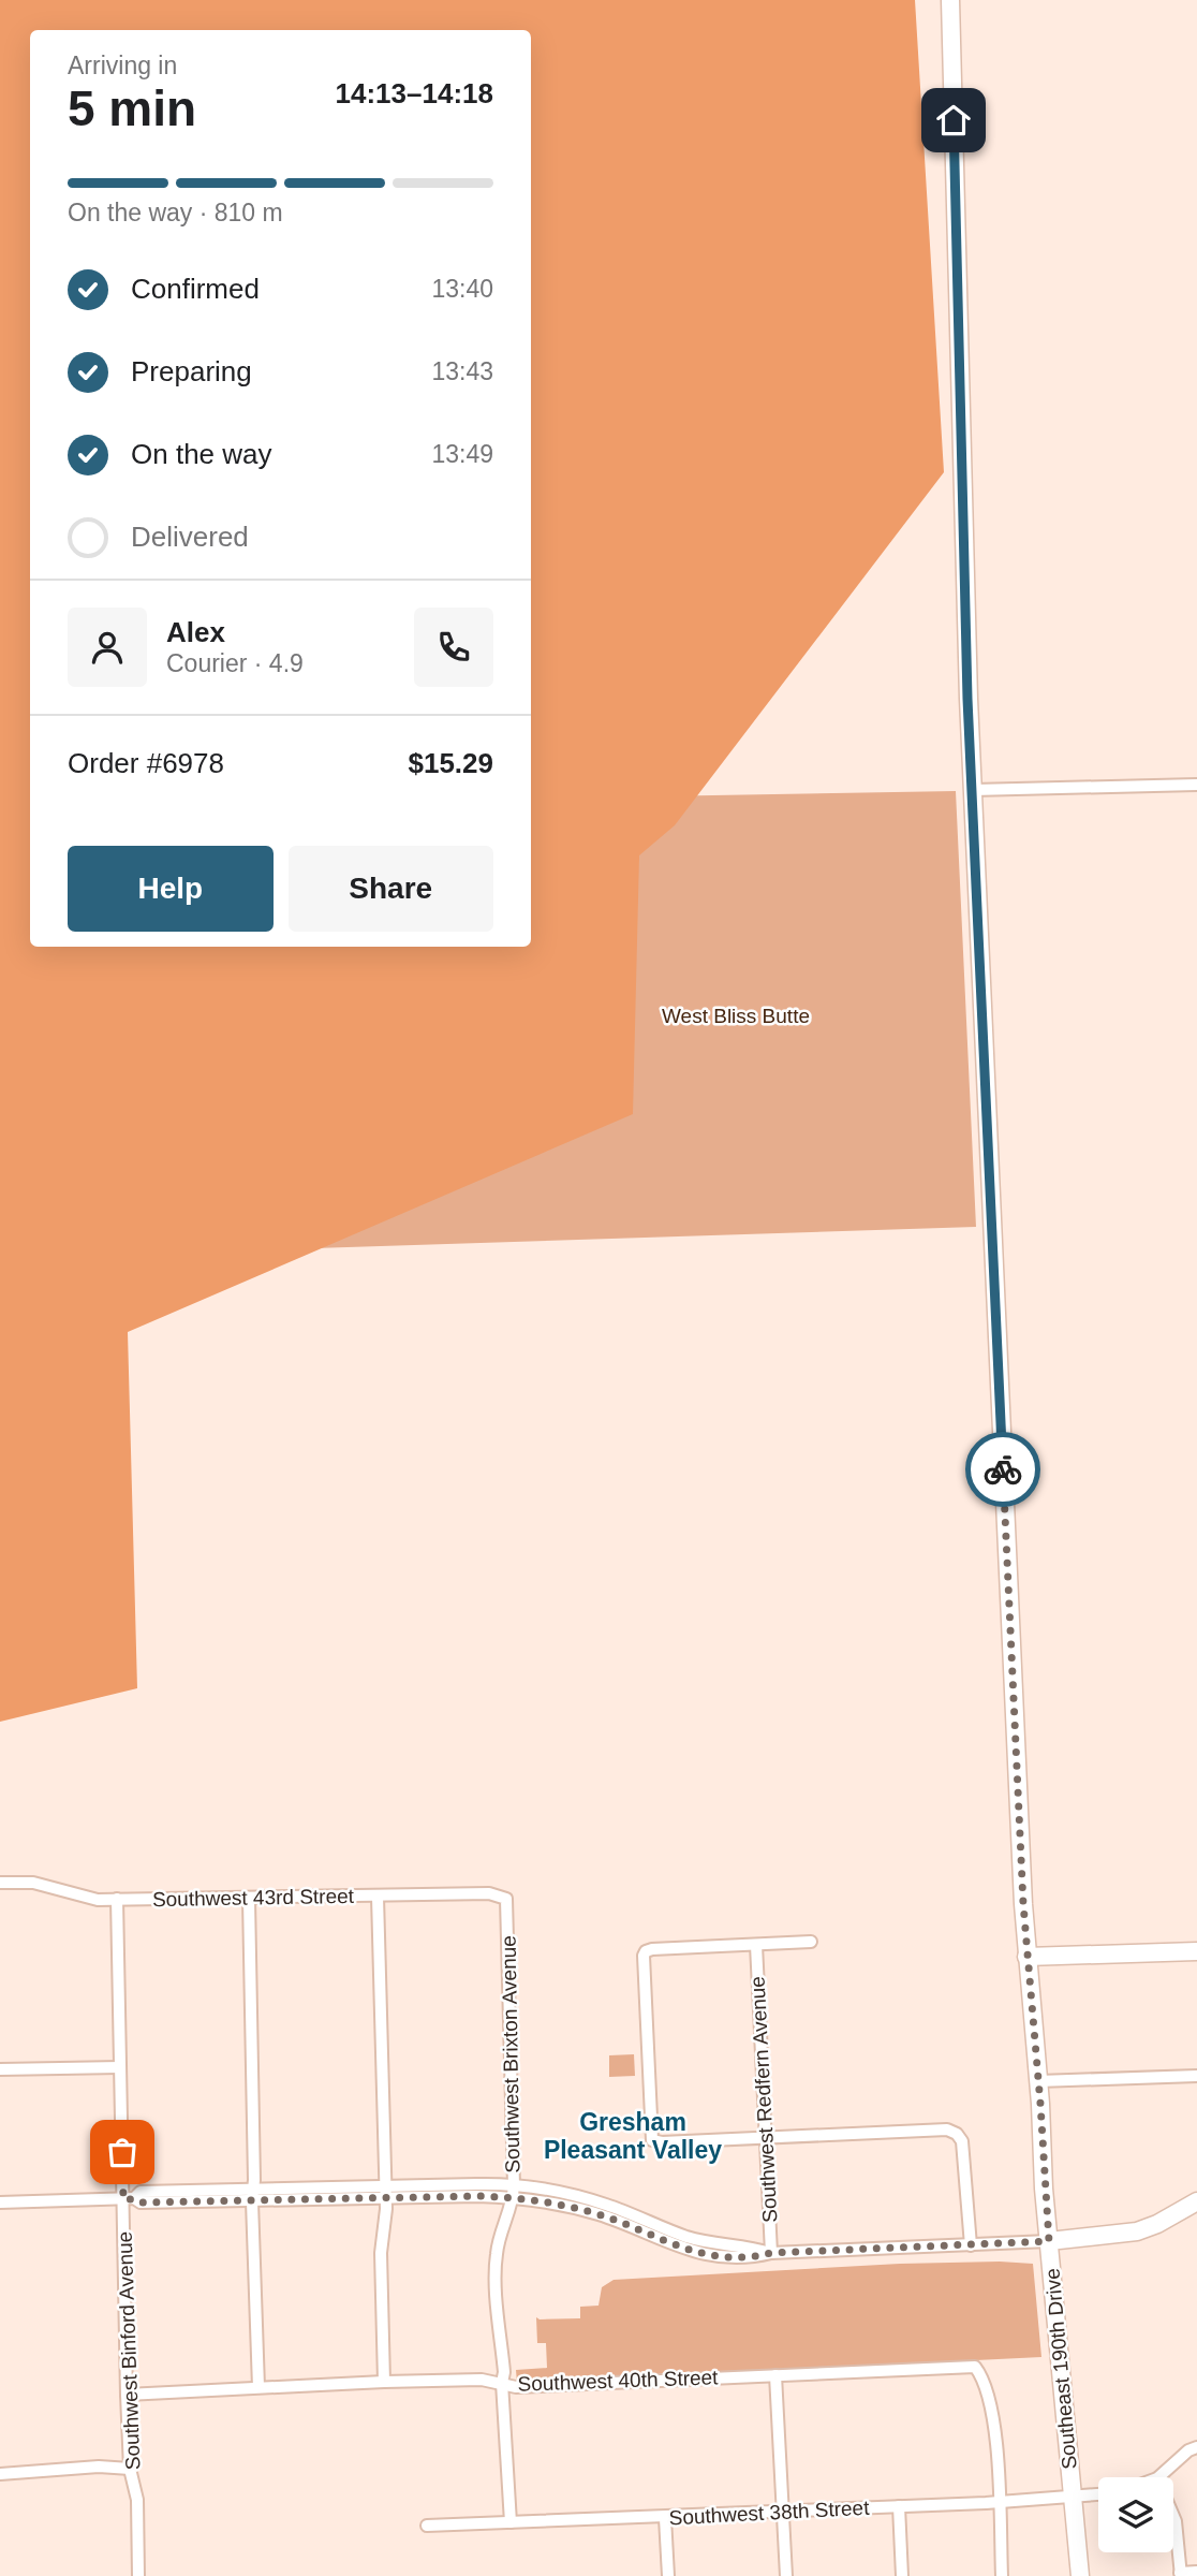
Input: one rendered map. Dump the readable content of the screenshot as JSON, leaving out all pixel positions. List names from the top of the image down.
{
  "streets": {
    "main road": ["Southeast 190th Drive"],
    "street": [
      "Southwest 43rd Street",
      "Southwest Brixton Avenue",
      "Southwest Redfern Avenue",
      "Southwest Binford Avenue",
      "Southwest 40th Street",
      "Southwest 38th Street"
    ]
  },
  "crossings": [
    ["Southwest 43rd Street", "Southwest Brixton Avenue"],
    ["Southwest 43rd Street", "Southwest Binford Avenue"],
    ["Southwest Brixton Avenue", "Southwest 40th Street"],
    ["Southwest Brixton Avenue", "Southwest 38th Street"],
    ["Southwest Binford Avenue", "Southwest 40th Street"],
    ["Southeast 190th Drive", "Southwest 38th Street"],
    ["Southwest 40th Street", "Southwest 38th Street"]
  ],
  "districts": ["Gresham Pleasant Valley"],
  "parks": ["West Bliss Butte"],
  "page": {
    "heading": ["5 min", "Arriving in", "14:13–14:18"],
    "panel": [
      "Alex",
      "Courier · 4.9",
      "Order #6978",
      "$15.29"
    ],
    "bar": "On the way · 810 m",
    "list": [
      ["Confirmed", "13:40"],
      ["Preparing", "13:43"],
      ["On the way", "13:49"],
      "Delivered"
    ],
    "buttons": ["Help", "Share"]
  }
}
